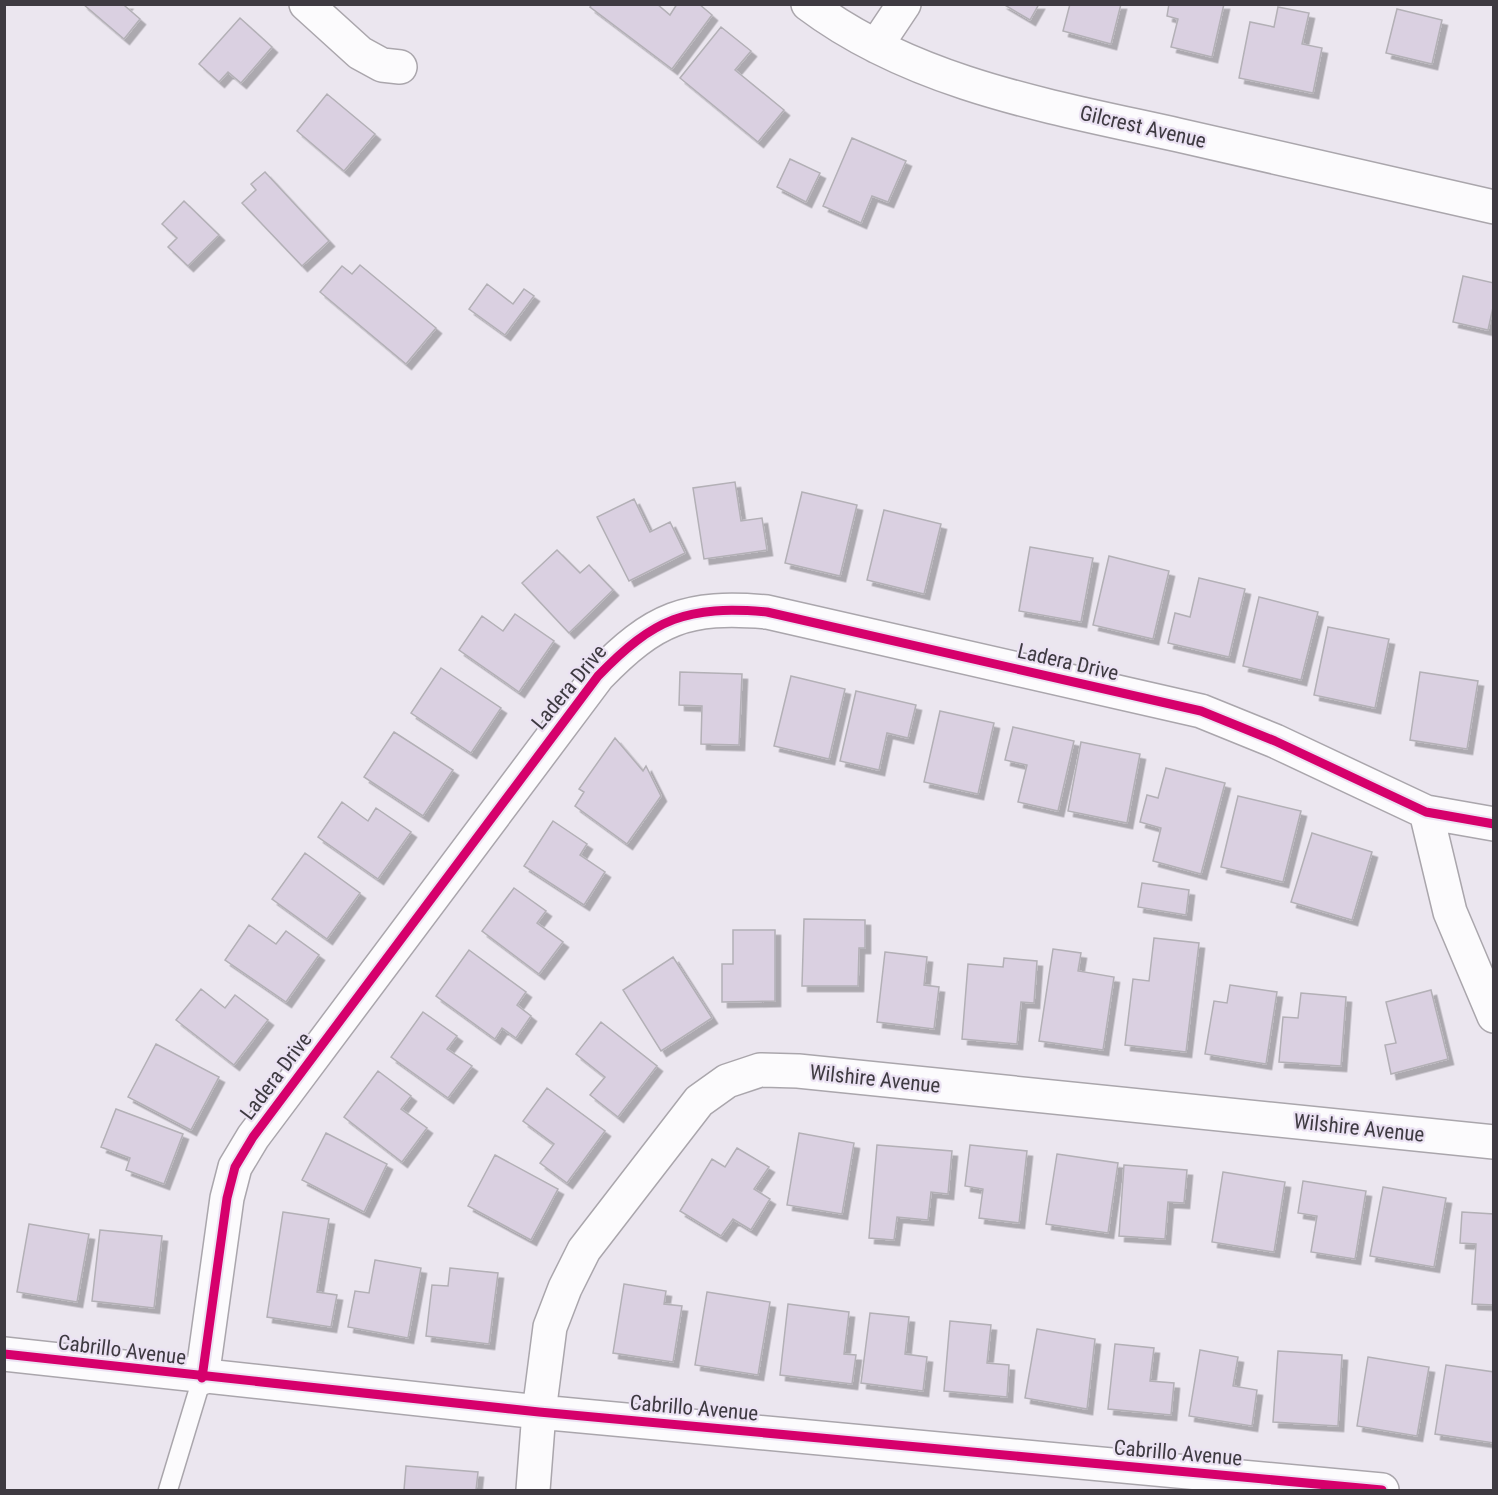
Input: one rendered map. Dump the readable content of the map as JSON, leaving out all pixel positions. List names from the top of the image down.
{
  "streets": {
    "street": [
      "Gilcrest Avenue",
      "Ladera Drive",
      "Wilshire Avenue",
      "Cabrillo Avenue"
    ]
  },
  "crossings": [
    ["Ladera Drive", "Cabrillo Avenue"],
    ["Wilshire Avenue", "Cabrillo Avenue"]
  ]
}
